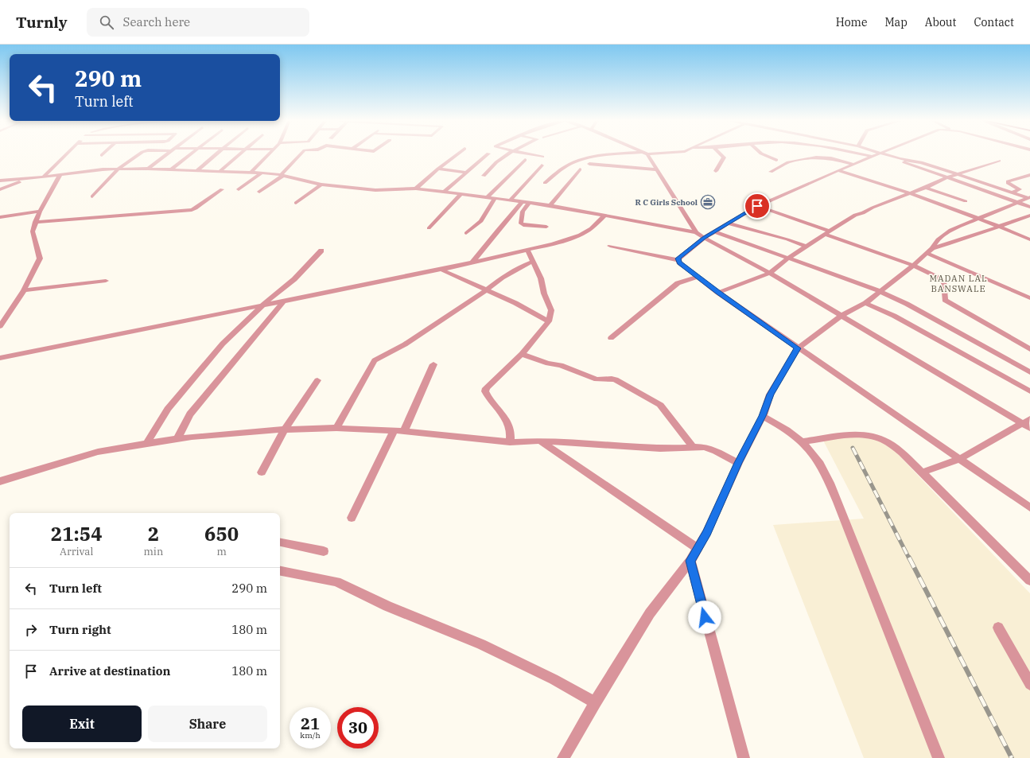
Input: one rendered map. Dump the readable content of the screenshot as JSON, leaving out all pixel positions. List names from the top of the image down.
{
  "districts": ["MADAN LAL BANSWALE"],
  "places": {
    "office": ["R C Girls School"]
  },
  "page": {
    "header": "Turnly",
    "search": "Search here",
    "nav": [
      "Home",
      "Map",
      "About",
      "Contact"
    ],
    "turn": ["290 m", "Turn left"],
    "eta": [
      "21:54",
      "Arrival",
      "2",
      "min",
      "650",
      "m"
    ],
    "list": [
      {
        "name": "Turn left",
        "value": "290 m"
      },
      {
        "name": "Turn right",
        "value": "180 m"
      },
      {
        "name": "Arrive at destination",
        "value": "180 m"
      }
    ],
    "buttons": ["Exit", "Share"],
    "speed": "21 km/h",
    "limit": "30"
  }
}
